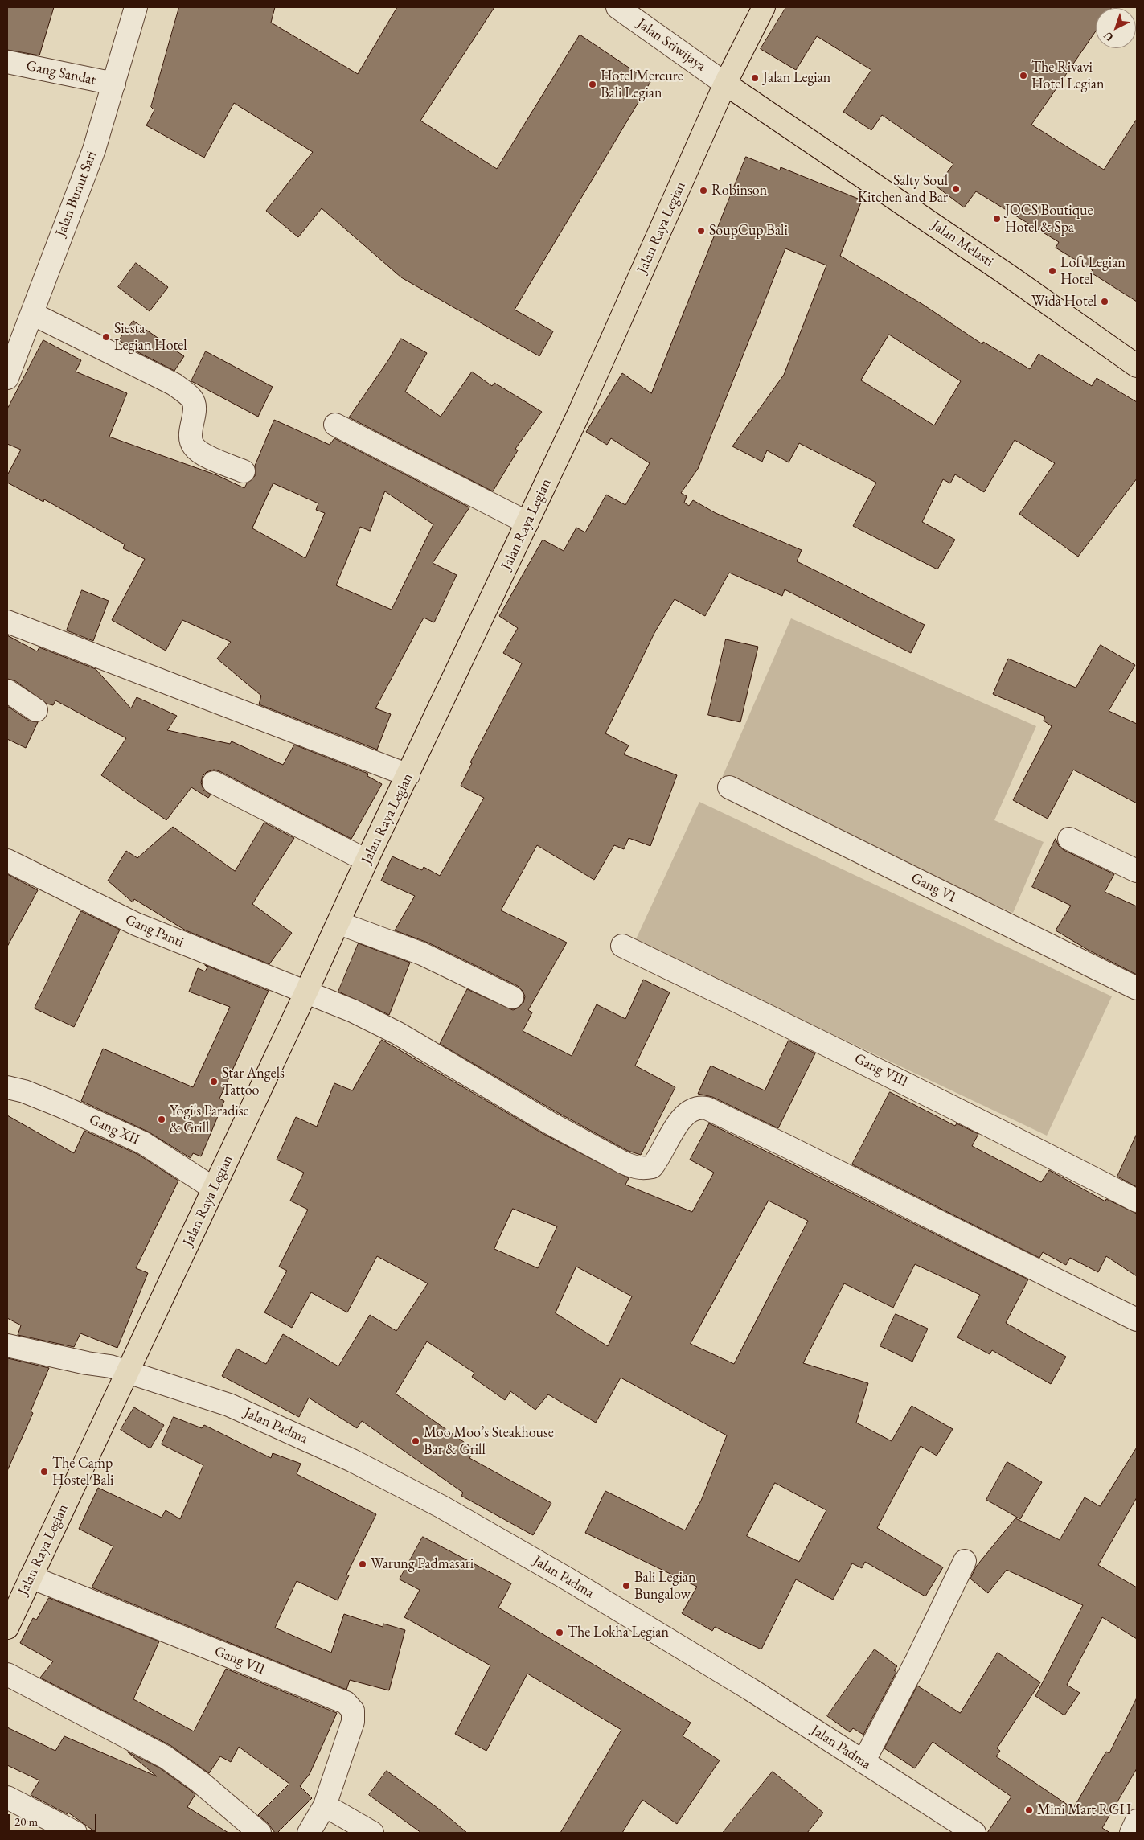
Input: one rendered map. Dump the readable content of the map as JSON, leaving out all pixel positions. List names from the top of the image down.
{
  "streets": {
    "main road": ["Jalan Raya Legian", "Jalan Melasti"],
    "street": [
      "Jalan Sriwijaya",
      "Gang Sandat",
      "Jalan Bunut Sari",
      "Gang VI",
      "Gang Panti",
      "Gang VIII",
      "Gang XII",
      "Jalan Padma",
      "Gang VII"
    ]
  },
  "crossings": [
    ["Jalan Sriwijaya", "Jalan Raya Legian"],
    ["Jalan Sriwijaya", "Jalan Melasti"],
    ["Gang Sandat", "Jalan Bunut Sari"],
    ["Jalan Raya Legian", "Jalan Melasti"],
    ["Jalan Raya Legian", "Gang Panti"],
    ["Jalan Raya Legian", "Gang XII"],
    ["Jalan Raya Legian", "Jalan Padma"],
    ["Jalan Raya Legian", "Gang VII"]
  ],
  "places": [
    "The Rivavi Hotel Legian",
    "Jalan Legian",
    "Hotel Mercure Bali Legian",
    "Salty Soul Kitchen and Bar",
    "Robinson",
    "JOCS Boutique Hotel & Spa",
    "SoupCup Bali",
    "Loft Legian Hotel",
    "Wida Hotel",
    "Siesta Legian Hotel",
    "Star Angels Tattoo",
    "Yogi's Paradise & Grill",
    "Moo Moo’s Steakhouse Bar & Grill",
    "The Camp Hostel Bali",
    "Warung Padmasari",
    "Bali Legian Bungalow",
    "The Lokha Legian",
    "Mini Mart RGH"
  ],
  "scale_bar": "20 m",
  "north": "bottom left"
}
